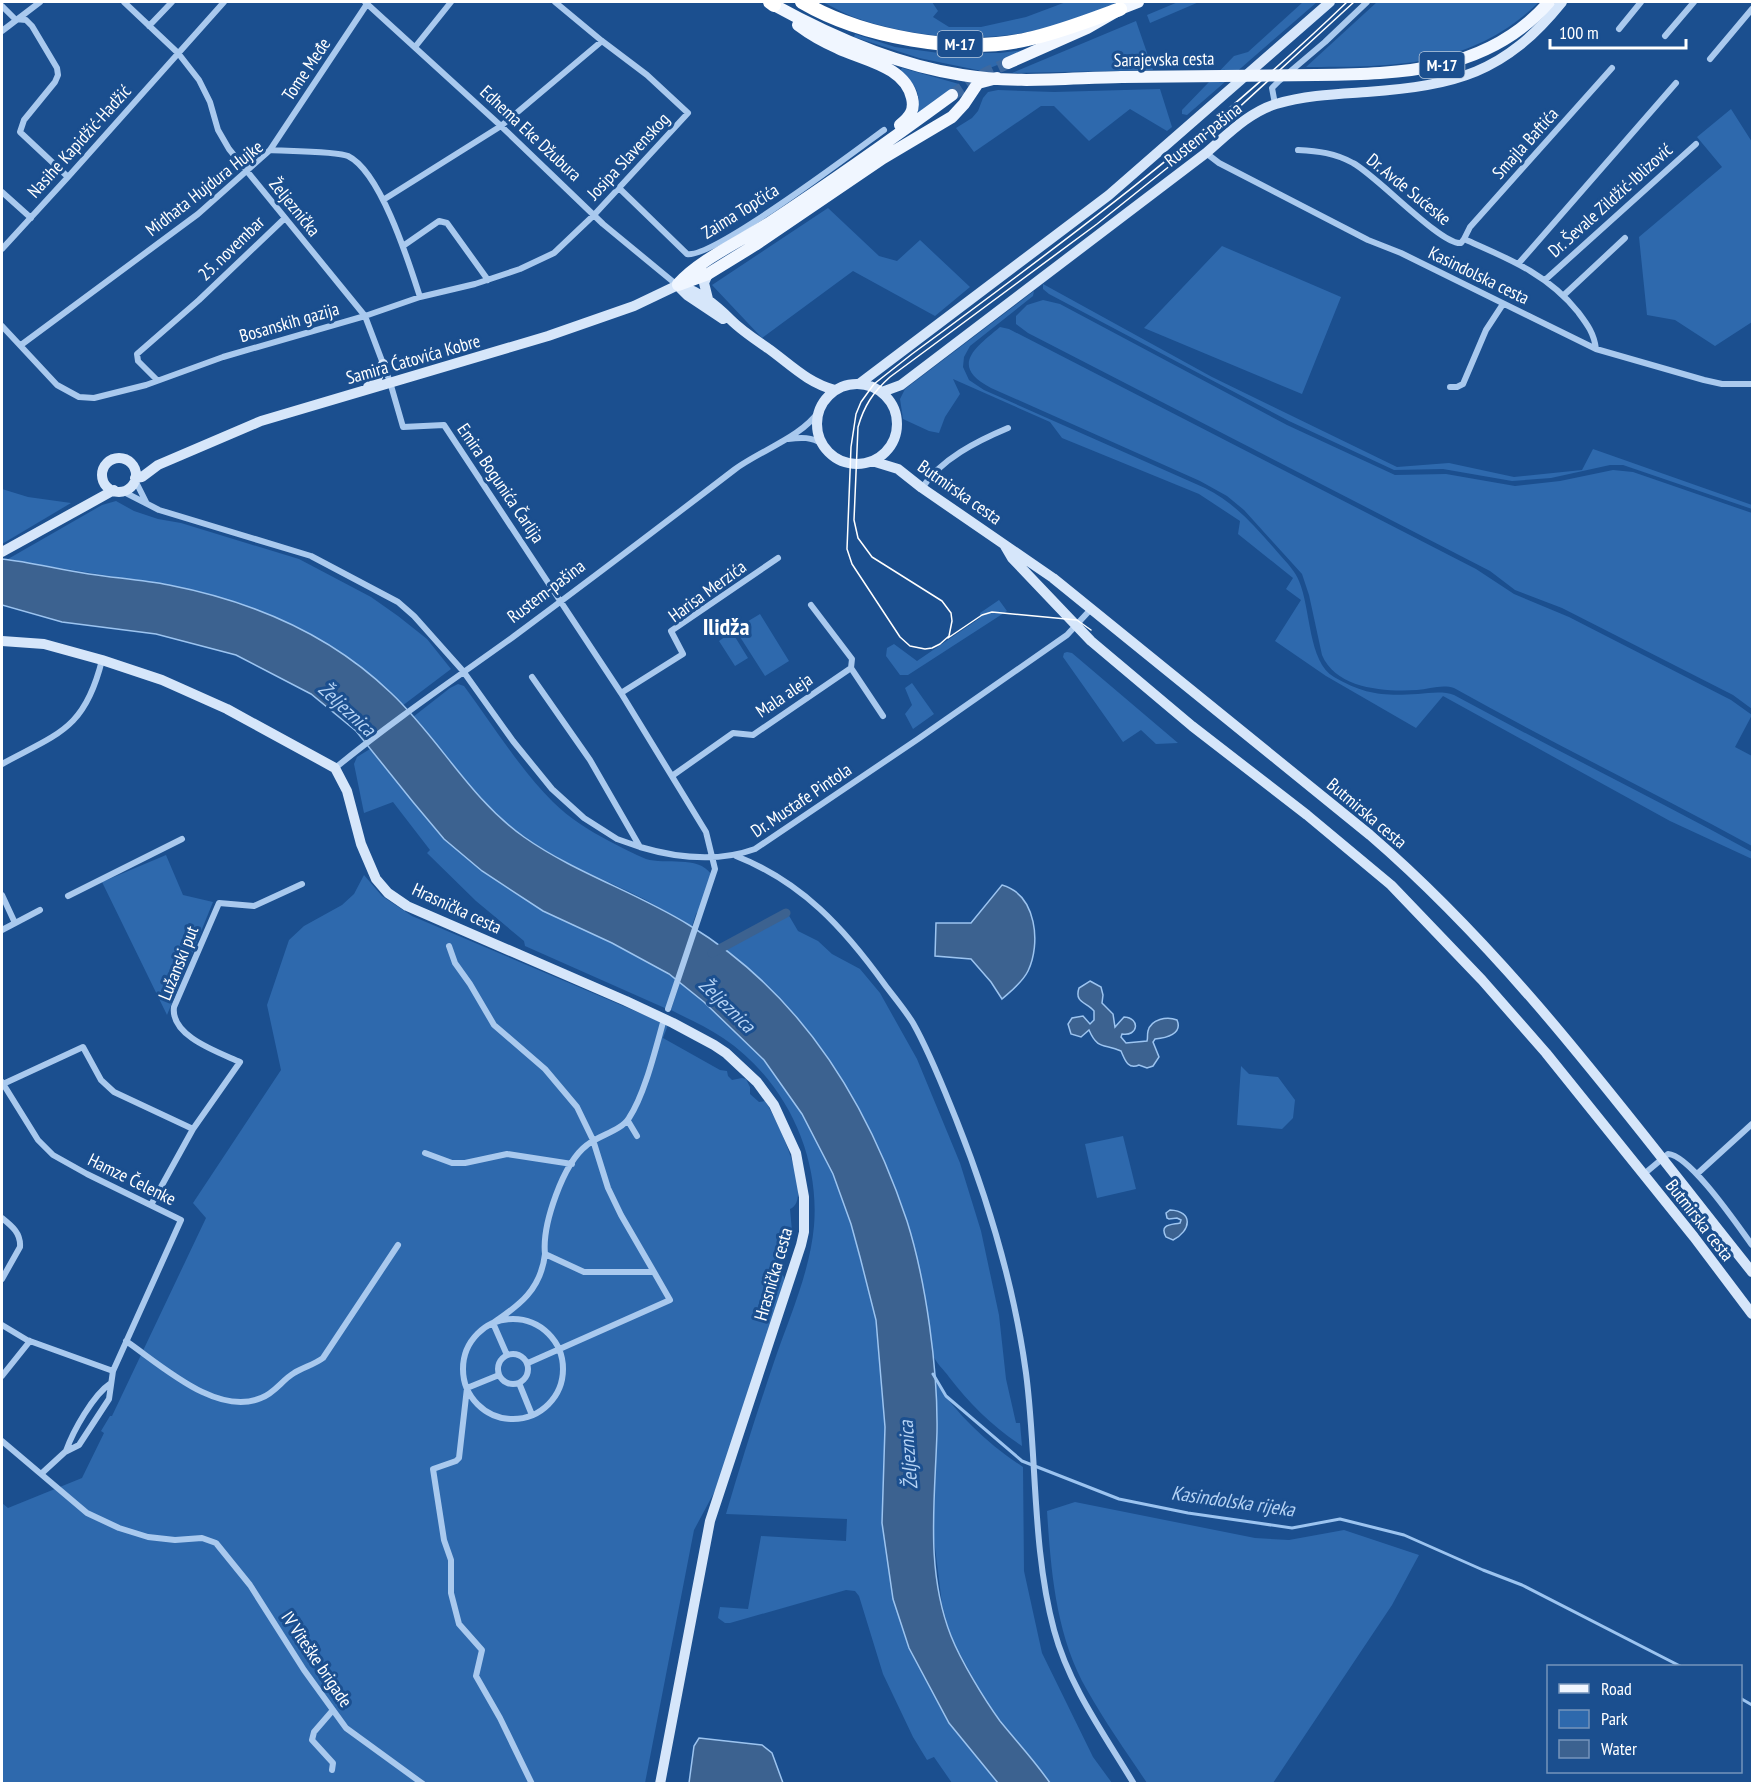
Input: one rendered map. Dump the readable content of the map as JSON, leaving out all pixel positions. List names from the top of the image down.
{
  "streets": {
    "highway": ["M-17"],
    "main road": [
      "Sarajevska cesta",
      "Edhema Eke Džubura",
      "Rustem-pašina",
      "Samira Ćatovića Kobre",
      "Butmirska cesta",
      "Hrasnička cesta"
    ],
    "street": [
      "Tome Međe",
      "Nasihe Kapidžić-Hadžić",
      "Smajla Baftića",
      "Josipa Slavenskog",
      "Midhata Hujdura Hujke",
      "Dr. Avde Sućeske",
      "Dr. Ševale Zildžić-Iblizović",
      "Željeznička",
      "Zaima Topčića",
      "25. novembar",
      "Kasindolska cesta",
      "Bosanskih gazija",
      "Emira Bogunića Čarlija",
      "Harisa Merzića",
      "Mala aleja",
      "Dr. Mustafe Pintola",
      "Lužanski put",
      "Hamze Čelenke",
      "IV Viteške brigade"
    ]
  },
  "crossings": [
    ["Tome Međe", "Edhema Eke Džubura"],
    ["Tome Međe", "Midhata Hujdura Hujke"],
    ["Edhema Eke Džubura", "Rustem-pašina"],
    ["Edhema Eke Džubura", "Josipa Slavenskog"],
    ["Edhema Eke Džubura", "Bosanskih gazija"],
    ["Edhema Eke Džubura", "Samira Ćatovića Kobre"],
    ["Edhema Eke Džubura", "Butmirska cesta"],
    ["Rustem-pašina", "Kasindolska cesta"],
    ["Rustem-pašina", "Emira Bogunića Čarlija"],
    ["Rustem-pašina", "Butmirska cesta"],
    ["Rustem-pašina", "Dr. Mustafe Pintola"],
    ["Rustem-pašina", "Hrasnička cesta"],
    ["Nasihe Kapidžić-Hadžić", "Željeznička"],
    ["Smajla Baftića", "Dr. Avde Sućeske"],
    ["Josipa Slavenskog", "Zaima Topčića"],
    ["Josipa Slavenskog", "Bosanskih gazija"],
    ["Midhata Hujdura Hujke", "Željeznička"],
    ["Midhata Hujdura Hujke", "Bosanskih gazija"],
    ["Dr. Avde Sućeske", "Dr. Ševale Zildžić-Iblizović"],
    ["Dr. Avde Sućeske", "Kasindolska cesta"],
    ["Željeznička", "25. novembar"],
    ["Željeznička", "Bosanskih gazija"],
    ["Željeznička", "Samira Ćatovića Kobre"],
    ["Željeznička", "Emira Bogunića Čarlija"],
    ["25. novembar", "Bosanskih gazija"],
    ["Samira Ćatovića Kobre", "Emira Bogunića Čarlija"],
    ["Samira Ćatovića Kobre", "Dr. Mustafe Pintola"],
    ["Butmirska cesta", "Dr. Mustafe Pintola"],
    ["Lužanski put", "Hamze Čelenke"],
    ["Hamze Čelenke", "IV Viteške brigade"]
  ],
  "districts": ["Ilidža"],
  "water": ["Željeznica", "Kasindolska rijeka"],
  "legend": ["Road", "Park", "Water"],
  "scale_bar": "100 m"
}
